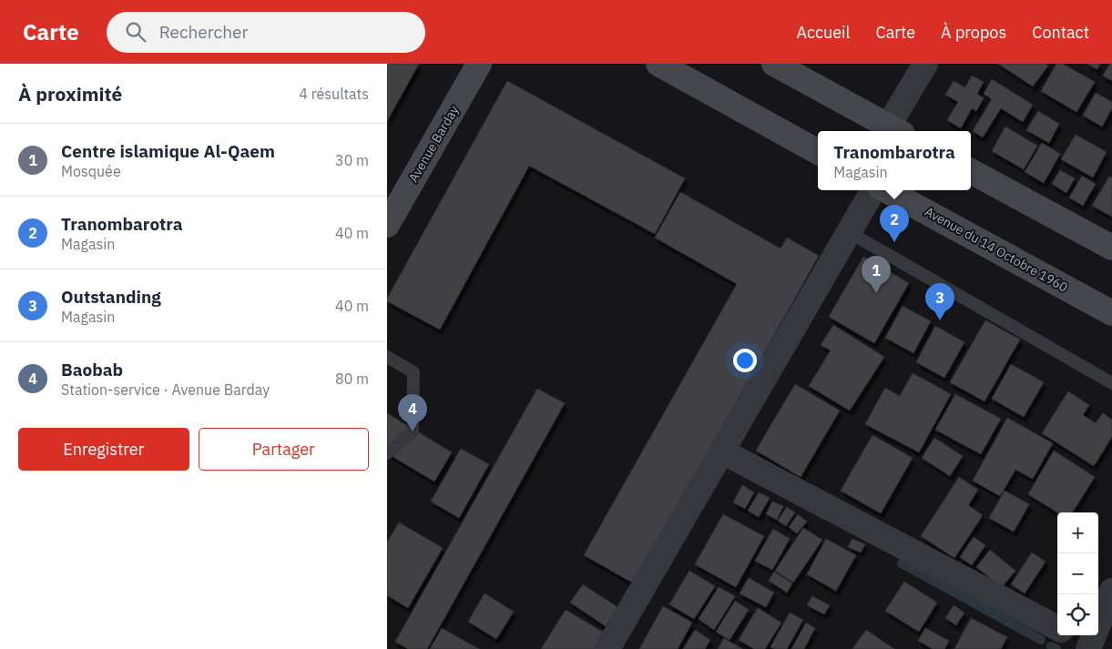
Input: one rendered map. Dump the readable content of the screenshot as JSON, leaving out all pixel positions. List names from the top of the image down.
{
  "streets": {
    "main road": ["Avenue Barday", "Avenue du 14 Octobre 1960"]
  },
  "page": {
    "header": "Carte",
    "search": "Rechercher",
    "nav": [
      "Accueil",
      "Carte",
      "À propos",
      "Contact"
    ],
    "heading": ["À proximité", "4 résultats"],
    "list": [
      {
        "mark": "1",
        "name": "Centre islamique Al-Qaem",
        "note": "Mosquée",
        "value": "30 m"
      },
      {
        "mark": "2",
        "name": "Tranombarotra",
        "note": "Magasin",
        "value": "40 m"
      },
      {
        "mark": "3",
        "name": "Outstanding",
        "note": "Magasin",
        "value": "40 m"
      },
      {
        "mark": "4",
        "name": "Baobab",
        "note": "Station-service · Avenue Barday",
        "value": "80 m"
      }
    ],
    "popup": ["Tranombarotra", "Magasin"],
    "pins": [
      "2",
      "1",
      "3",
      "4"
    ],
    "buttons": ["Enregistrer", "Partager"],
    "map_buttons": ["+", "−"]
  }
}
